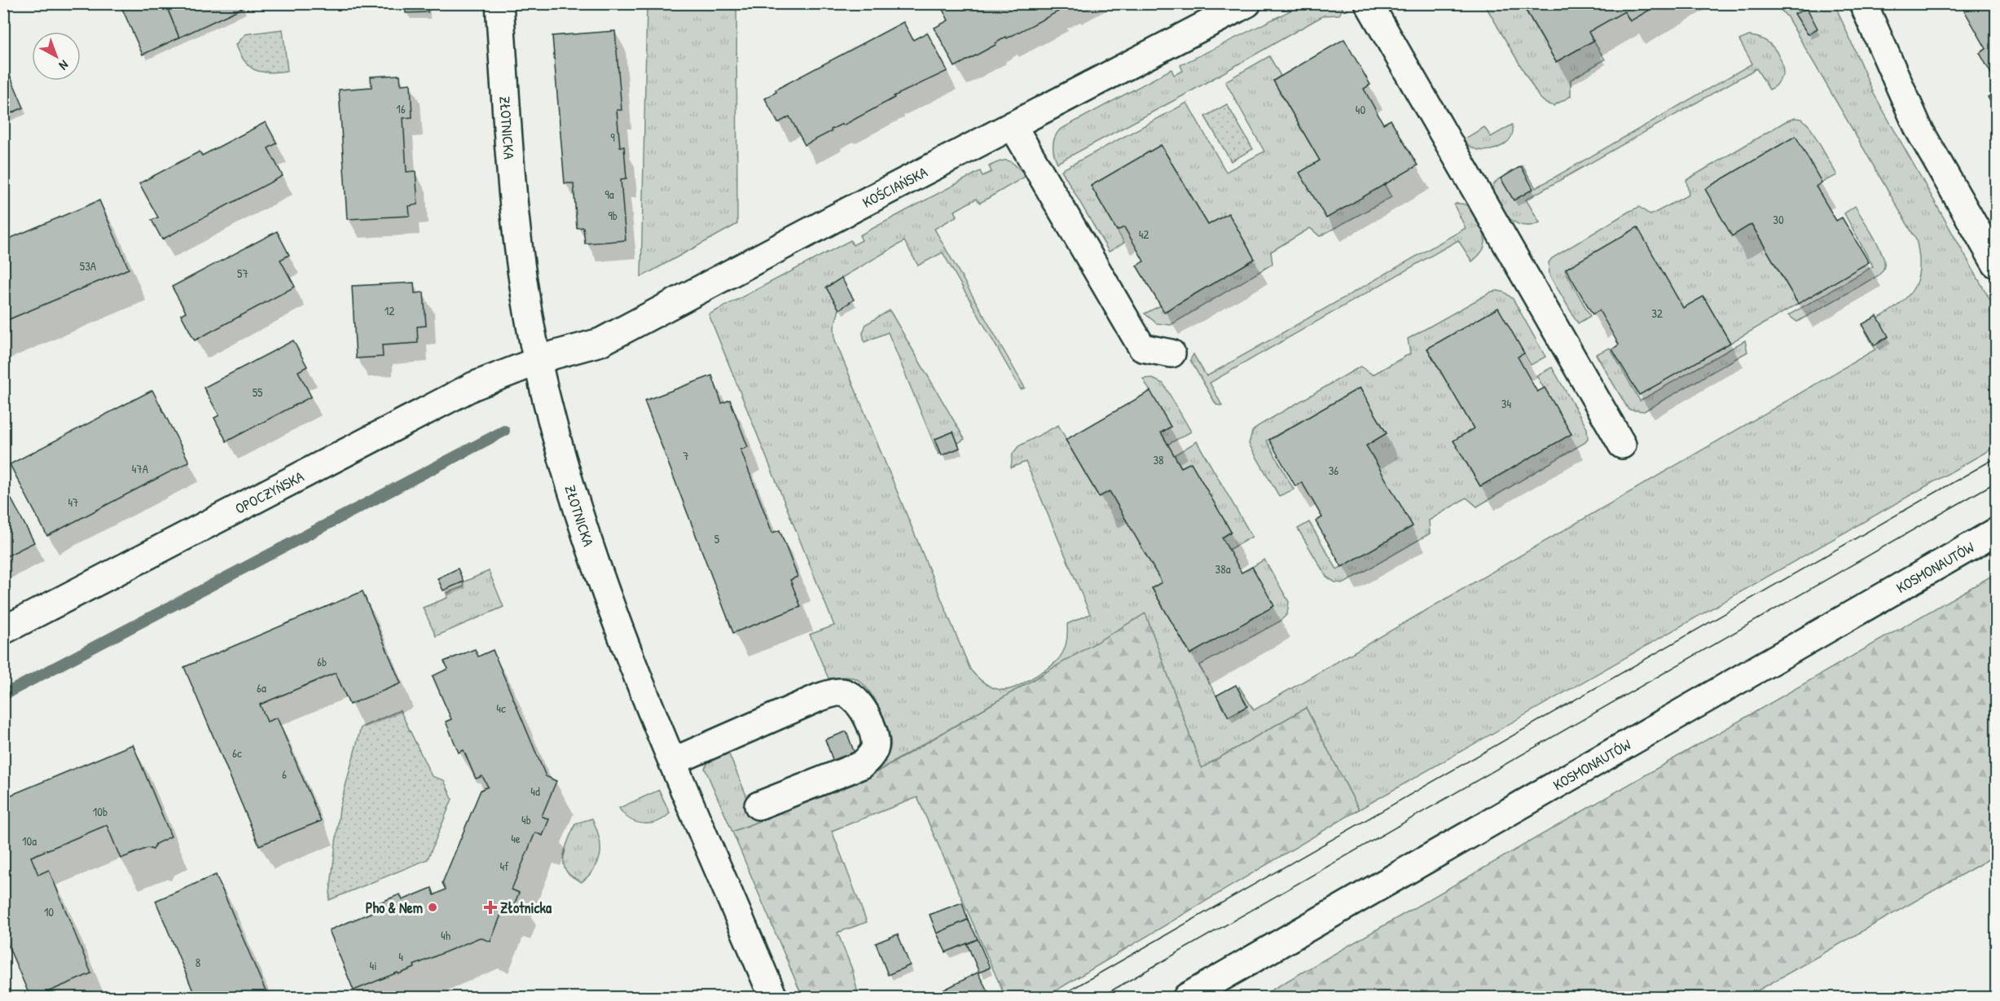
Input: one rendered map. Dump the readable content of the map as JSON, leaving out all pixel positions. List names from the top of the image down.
{
  "streets": {
    "street": [
      "ZŁOTNICKA",
      "KOŚCIAŃSKA",
      "OPOCZYŃSKA",
      "KOSMONAUTÓW"
    ]
  },
  "crossings": [
    ["ZŁOTNICKA", "KOŚCIAŃSKA"],
    ["ZŁOTNICKA", "OPOCZYŃSKA"],
    ["KOŚCIAŃSKA", "OPOCZYŃSKA"]
  ],
  "places": {
    "other": ["Pho & Nem"],
    "health": ["Złotnicka"]
  },
  "house_numbers": [
    "16",
    "40",
    "9",
    "9a",
    "9b",
    "30",
    "42",
    "53A",
    "57",
    "12",
    "32",
    "55",
    "34",
    "7",
    "38",
    "47A",
    "36",
    "47",
    "5",
    "38a",
    "6b",
    "6a",
    "4c",
    "6c",
    "6",
    "4d",
    "10b",
    "4b",
    "4e",
    "10a",
    "4f",
    "10",
    "4h",
    "4",
    "8",
    "4i"
  ],
  "north": "bottom right"
}
